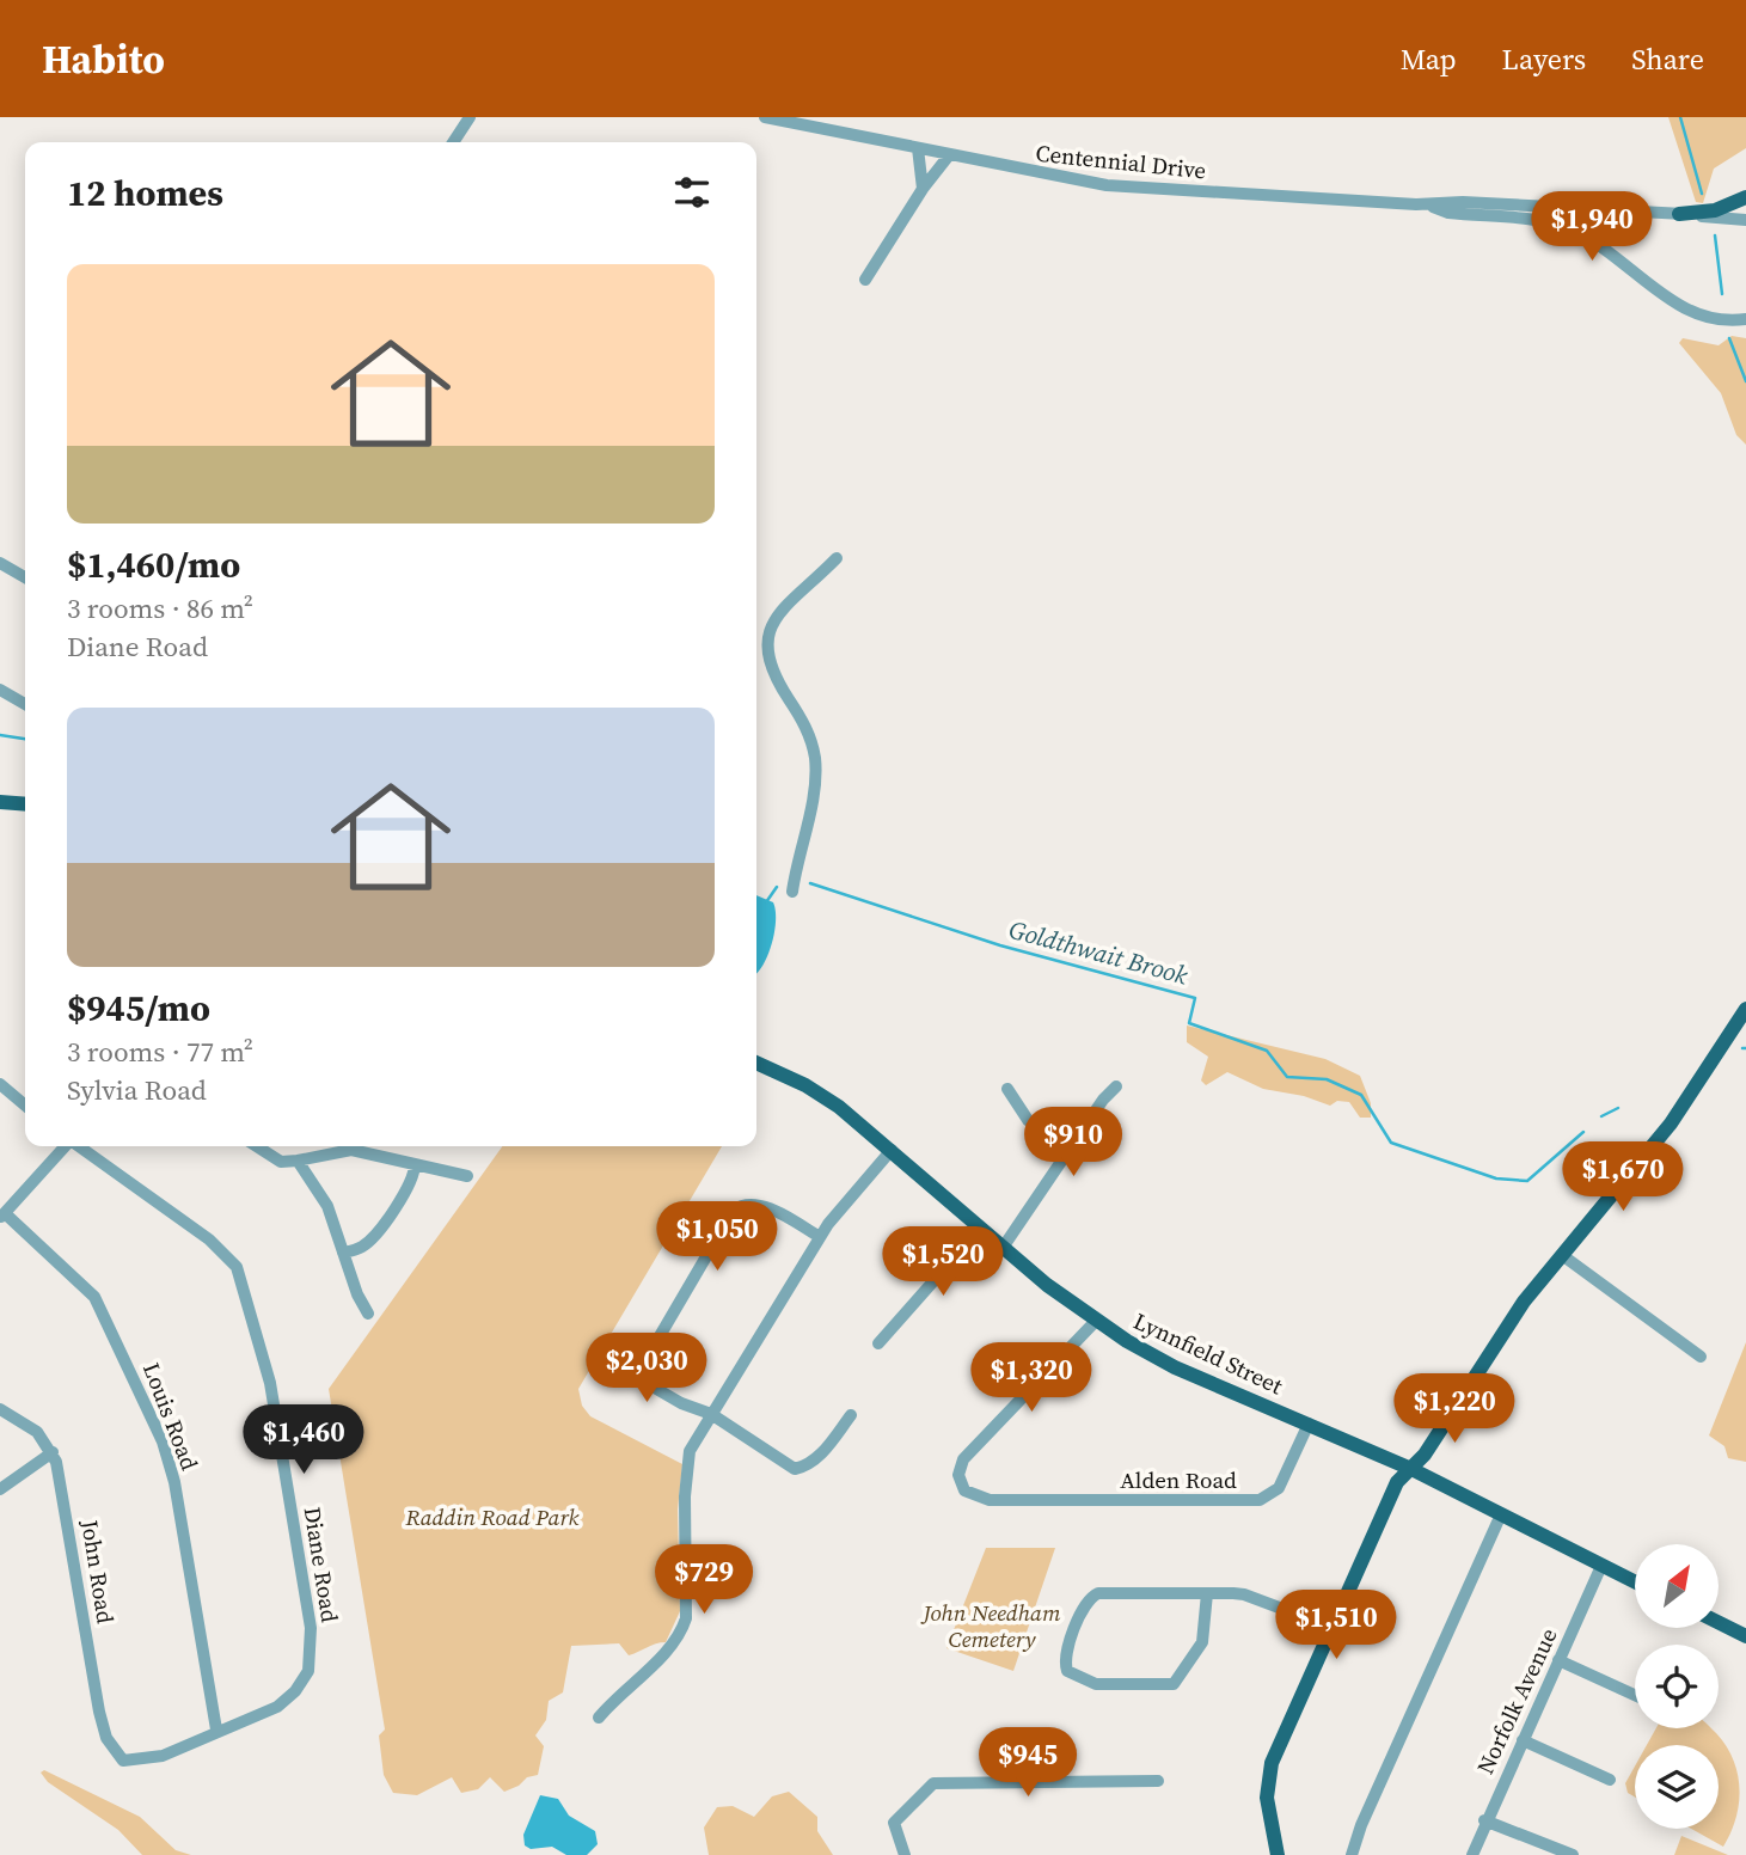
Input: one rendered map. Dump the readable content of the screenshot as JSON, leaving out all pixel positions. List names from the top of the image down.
{
  "streets": {
    "main road": ["Lynnfield Street"],
    "street": [
      "Centennial Drive",
      "Louis Road",
      "Alden Road",
      "Diane Road",
      "John Road",
      "Norfolk Avenue"
    ]
  },
  "crossings": [
    ["Lynnfield Street", "Alden Road"],
    ["Lynnfield Street", "Norfolk Avenue"],
    ["Louis Road", "Diane Road"],
    ["Diane Road", "John Road"]
  ],
  "water": ["Goldthwait Brook"],
  "parks": ["Raddin Road Park", "John Needham Cemetery"],
  "north": "top right",
  "page": {
    "header": "Habito",
    "nav": ["Map", "Layers", "Share"],
    "heading": "12 homes",
    "price": [
      "$1,940",
      "$910",
      "$1,670",
      "$1,050",
      "$1,520",
      "$2,030",
      "$1,320",
      "$1,220",
      "$1,460",
      "$729",
      "$1,510",
      "$945"
    ],
    "list": [
      {
        "name": "$1,460/mo",
        "note": "3 rooms · 86 m² · Diane Road"
      },
      {
        "name": "$945/mo",
        "note": "3 rooms · 77 m² · Sylvia Road"
      }
    ]
  }
}
